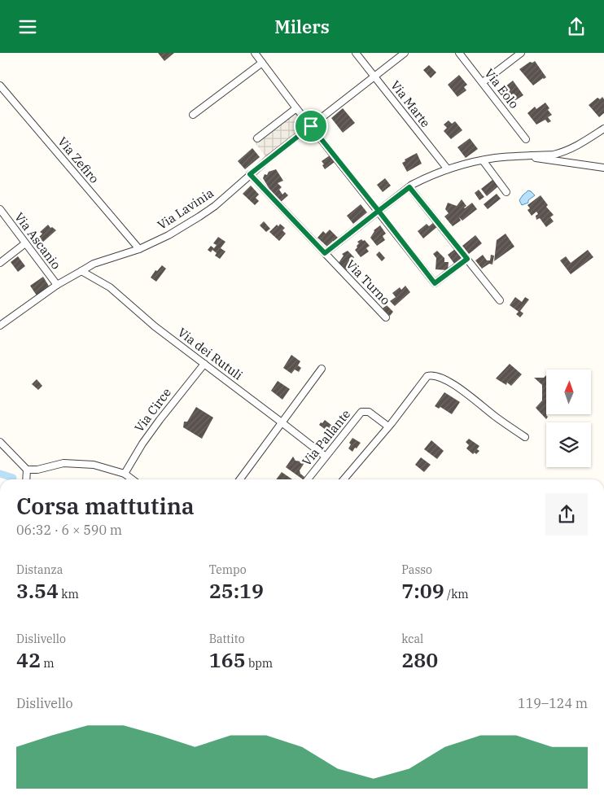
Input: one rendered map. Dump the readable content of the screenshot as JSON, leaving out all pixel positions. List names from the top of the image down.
{
  "streets": {
    "street": [
      "Via Eolo",
      "Via Marte",
      "Via Zefiro",
      "Via Lavinia",
      "Via Ascanio",
      "Via Turno",
      "Via dei Rutuli",
      "Via Circe",
      "Via Pallante"
    ]
  },
  "crossings": [
    ["Via Marte", "Via Lavinia"],
    ["Via Zefiro", "Via Lavinia"],
    ["Via Lavinia", "Via Ascanio"],
    ["Via Lavinia", "Via Turno"],
    ["Via Lavinia", "Via dei Rutuli"],
    ["Via dei Rutuli", "Via Circe"],
    ["Via dei Rutuli", "Via Pallante"]
  ],
  "north": "top",
  "page": {
    "header": "Milers",
    "heading": ["Corsa mattutina", "06:32 · 6 × 590 m"],
    "stats": [
      ["Distanza", "3.54 km"],
      ["Tempo", "25:19"],
      ["Passo", "7:09 /km"],
      ["Dislivello", "42 m"],
      ["Battito", "165 bpm"],
      ["kcal", "280"]
    ],
    "chart": ["Dislivello", "119–124 m"]
  }
}
